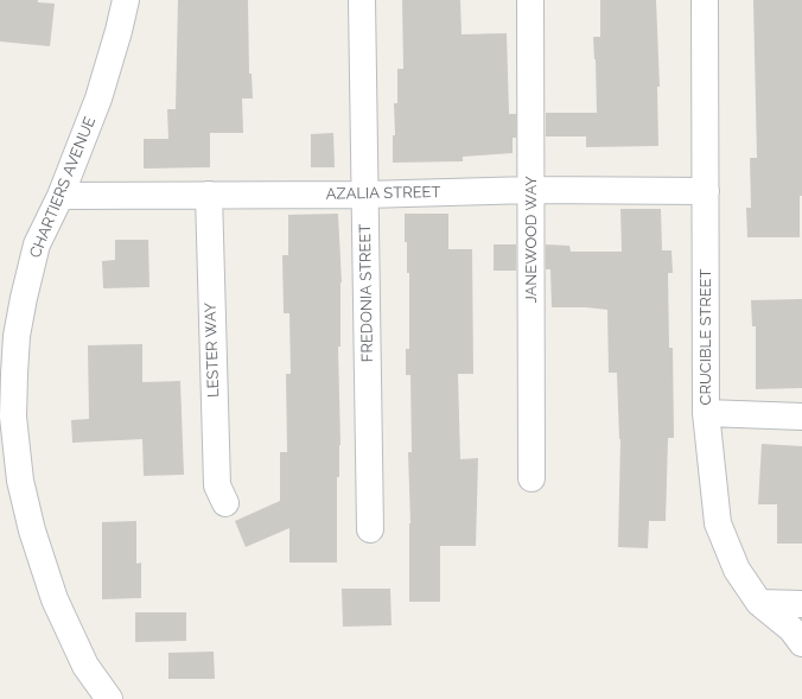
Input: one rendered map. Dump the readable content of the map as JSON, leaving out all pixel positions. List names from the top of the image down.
{
  "streets": {
    "street": [
      "CHARTIERS AVENUE",
      "AZALIA STREET",
      "JANEWOOD WAY",
      "FREDONIA STREET",
      "CRUCIBLE STREET",
      "LESTER WAY"
    ]
  },
  "crossings": [
    ["CHARTIERS AVENUE", "AZALIA STREET"],
    ["AZALIA STREET", "JANEWOOD WAY"],
    ["AZALIA STREET", "FREDONIA STREET"],
    ["AZALIA STREET", "CRUCIBLE STREET"],
    ["AZALIA STREET", "LESTER WAY"]
  ]
}
